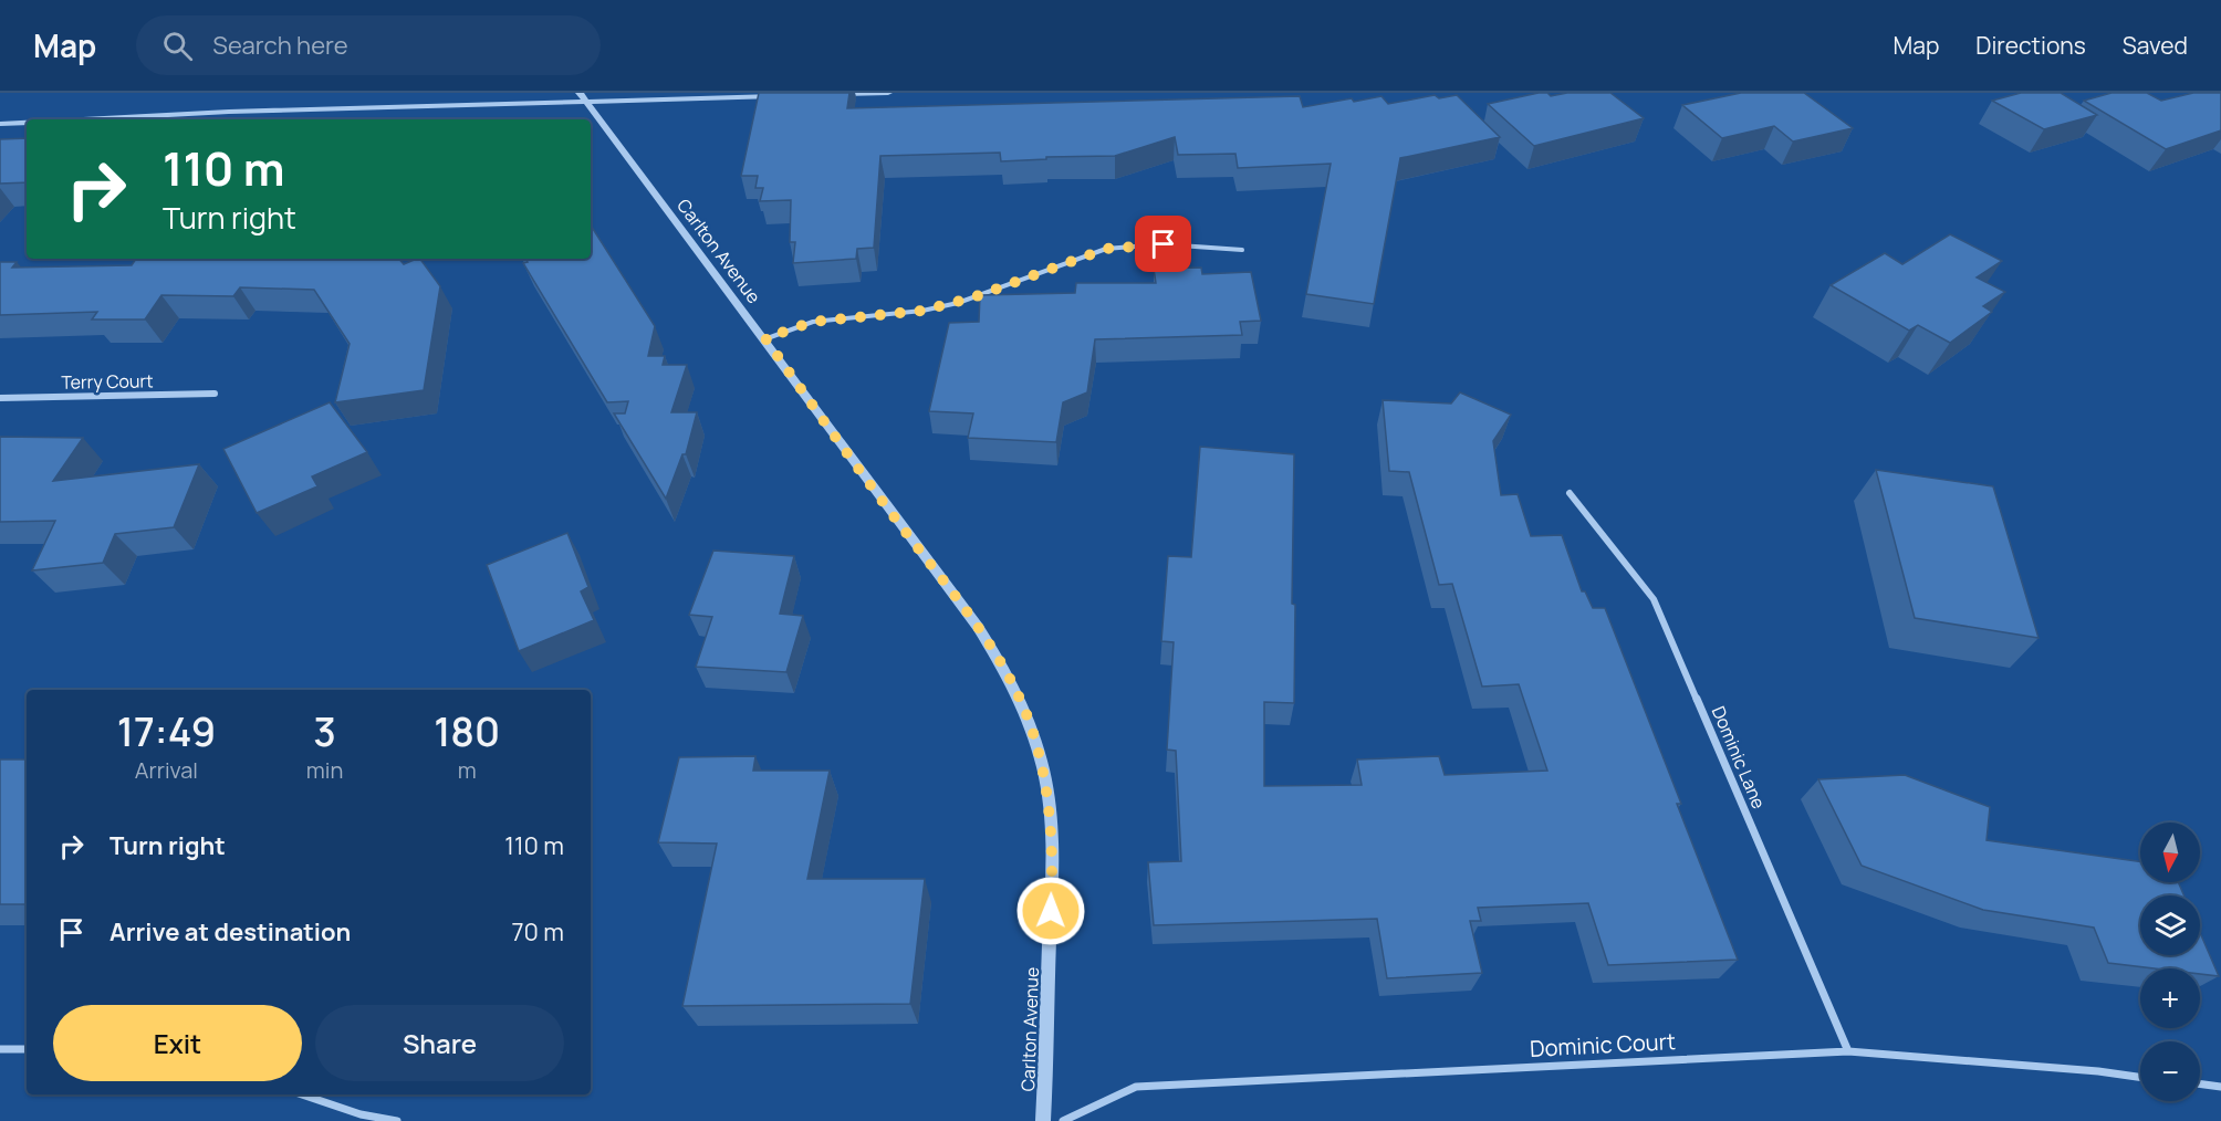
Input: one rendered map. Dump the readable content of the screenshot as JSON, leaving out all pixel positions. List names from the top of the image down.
{
  "streets": {
    "street": [
      "Carlton Avenue",
      "Terry Court",
      "Dominic Lane",
      "Dominic Court"
    ]
  },
  "crossings": [
    ["Dominic Lane", "Dominic Court"]
  ],
  "north": "bottom",
  "page": {
    "header": "Map",
    "search": "Search here",
    "nav": ["Map", "Directions", "Saved"],
    "turn": ["110 m", "Turn right"],
    "eta": [
      "17:49",
      "Arrival",
      "3",
      "min",
      "180",
      "m"
    ],
    "list": [
      {
        "name": "Turn right",
        "value": "110 m"
      },
      {
        "name": "Arrive at destination",
        "value": "70 m"
      }
    ],
    "map_buttons": ["+", "−"],
    "buttons": ["Exit", "Share"]
  }
}
